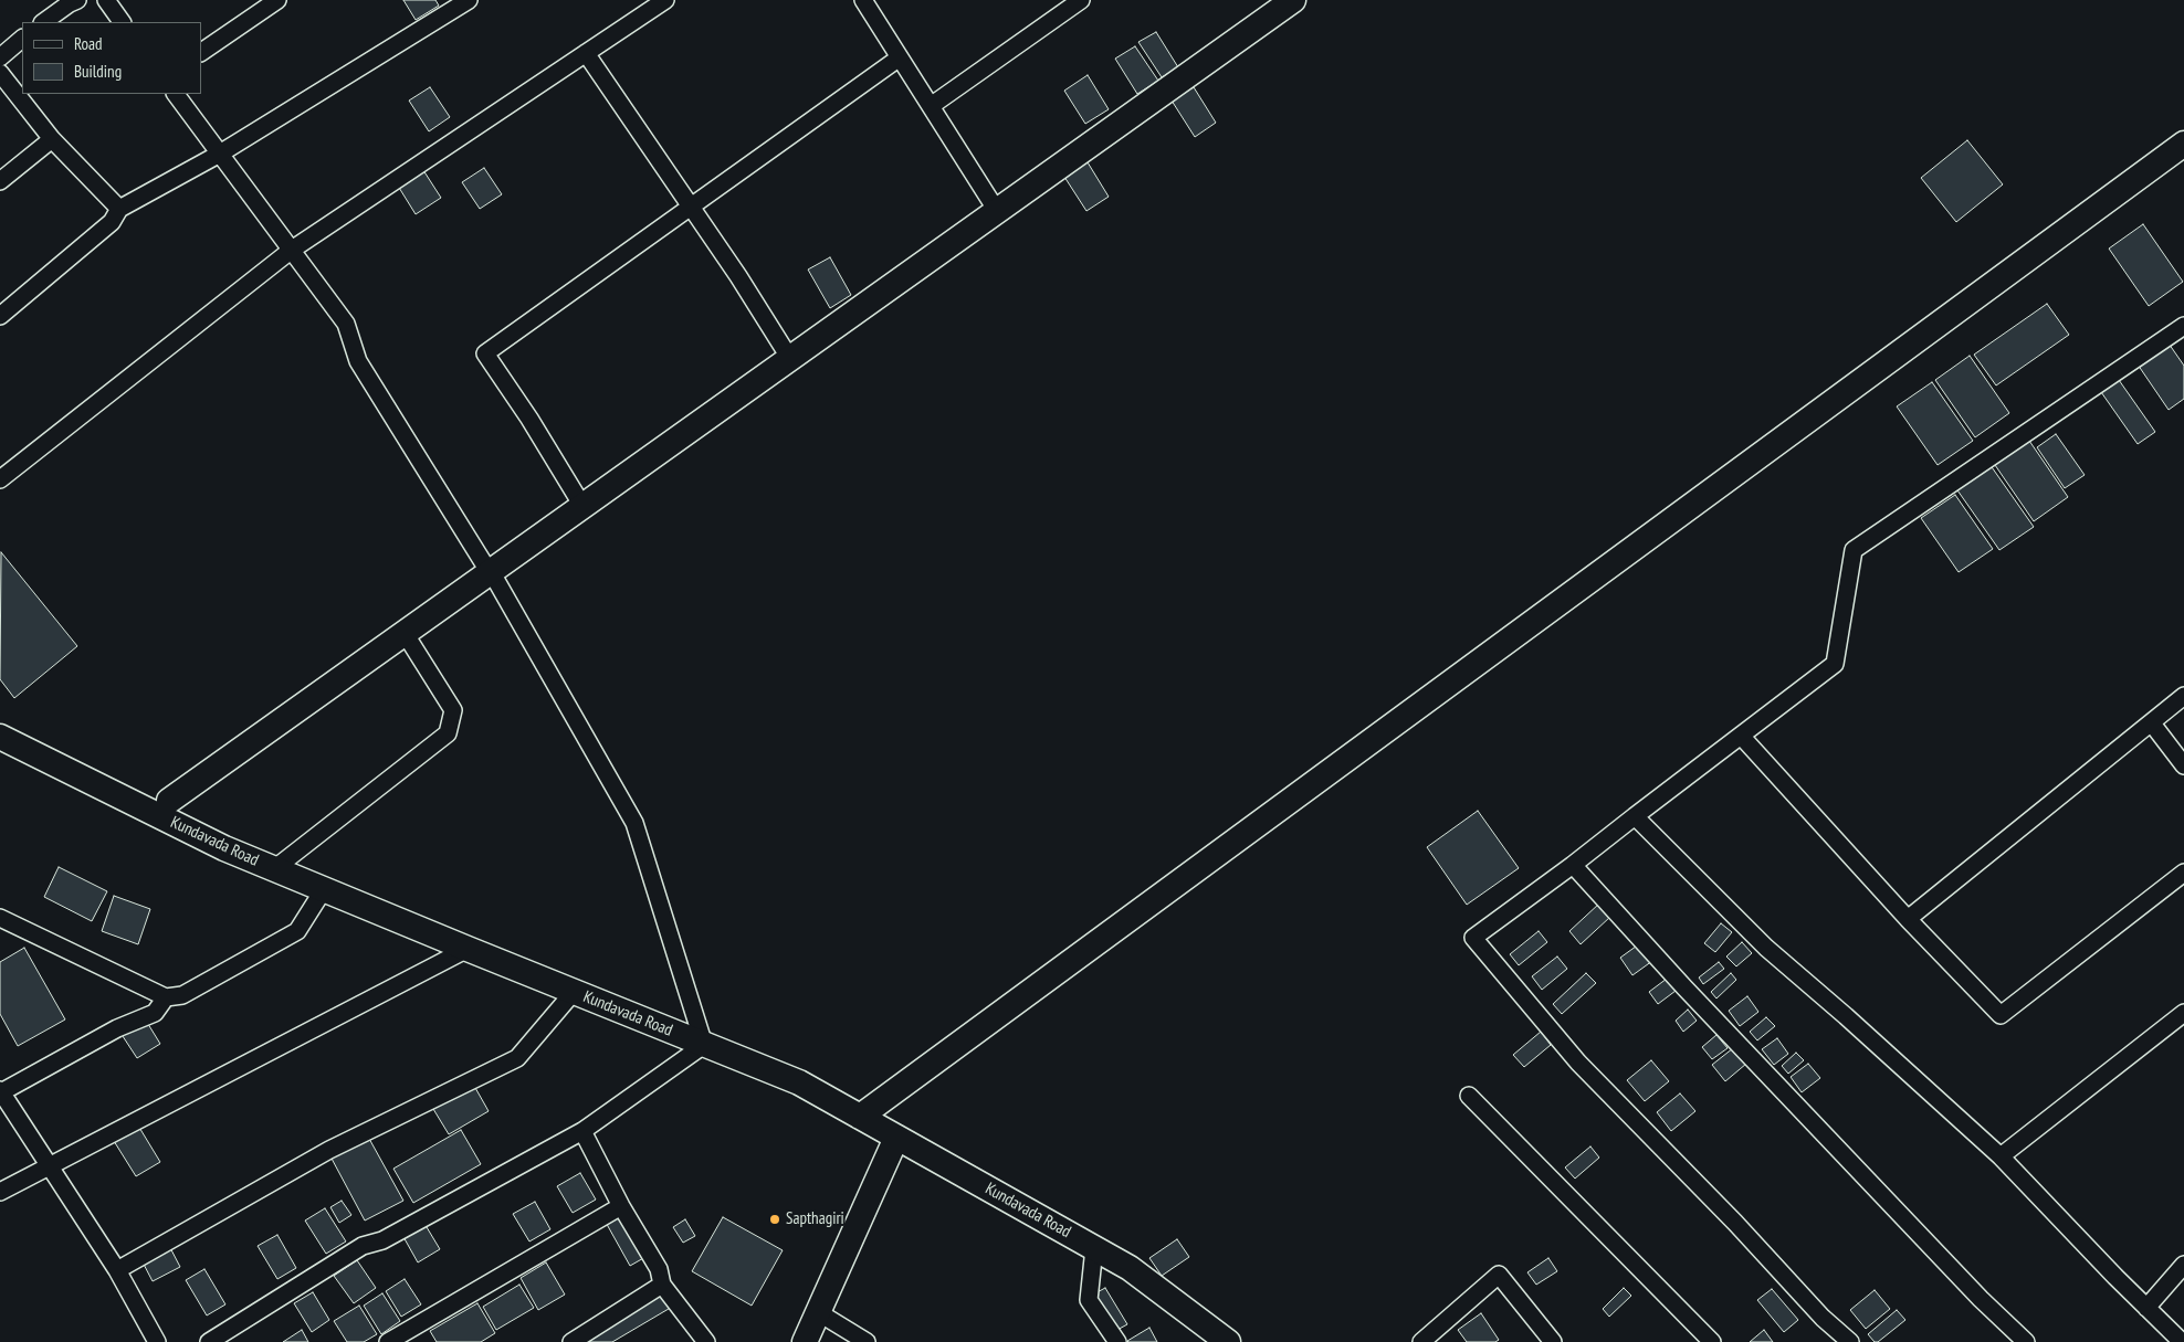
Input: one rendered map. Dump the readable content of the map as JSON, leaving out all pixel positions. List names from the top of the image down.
{
  "streets": {
    "street": ["Kundavada Road"]
  },
  "places": ["Sapthagiri"],
  "legend": ["Road", "Building"]
}
